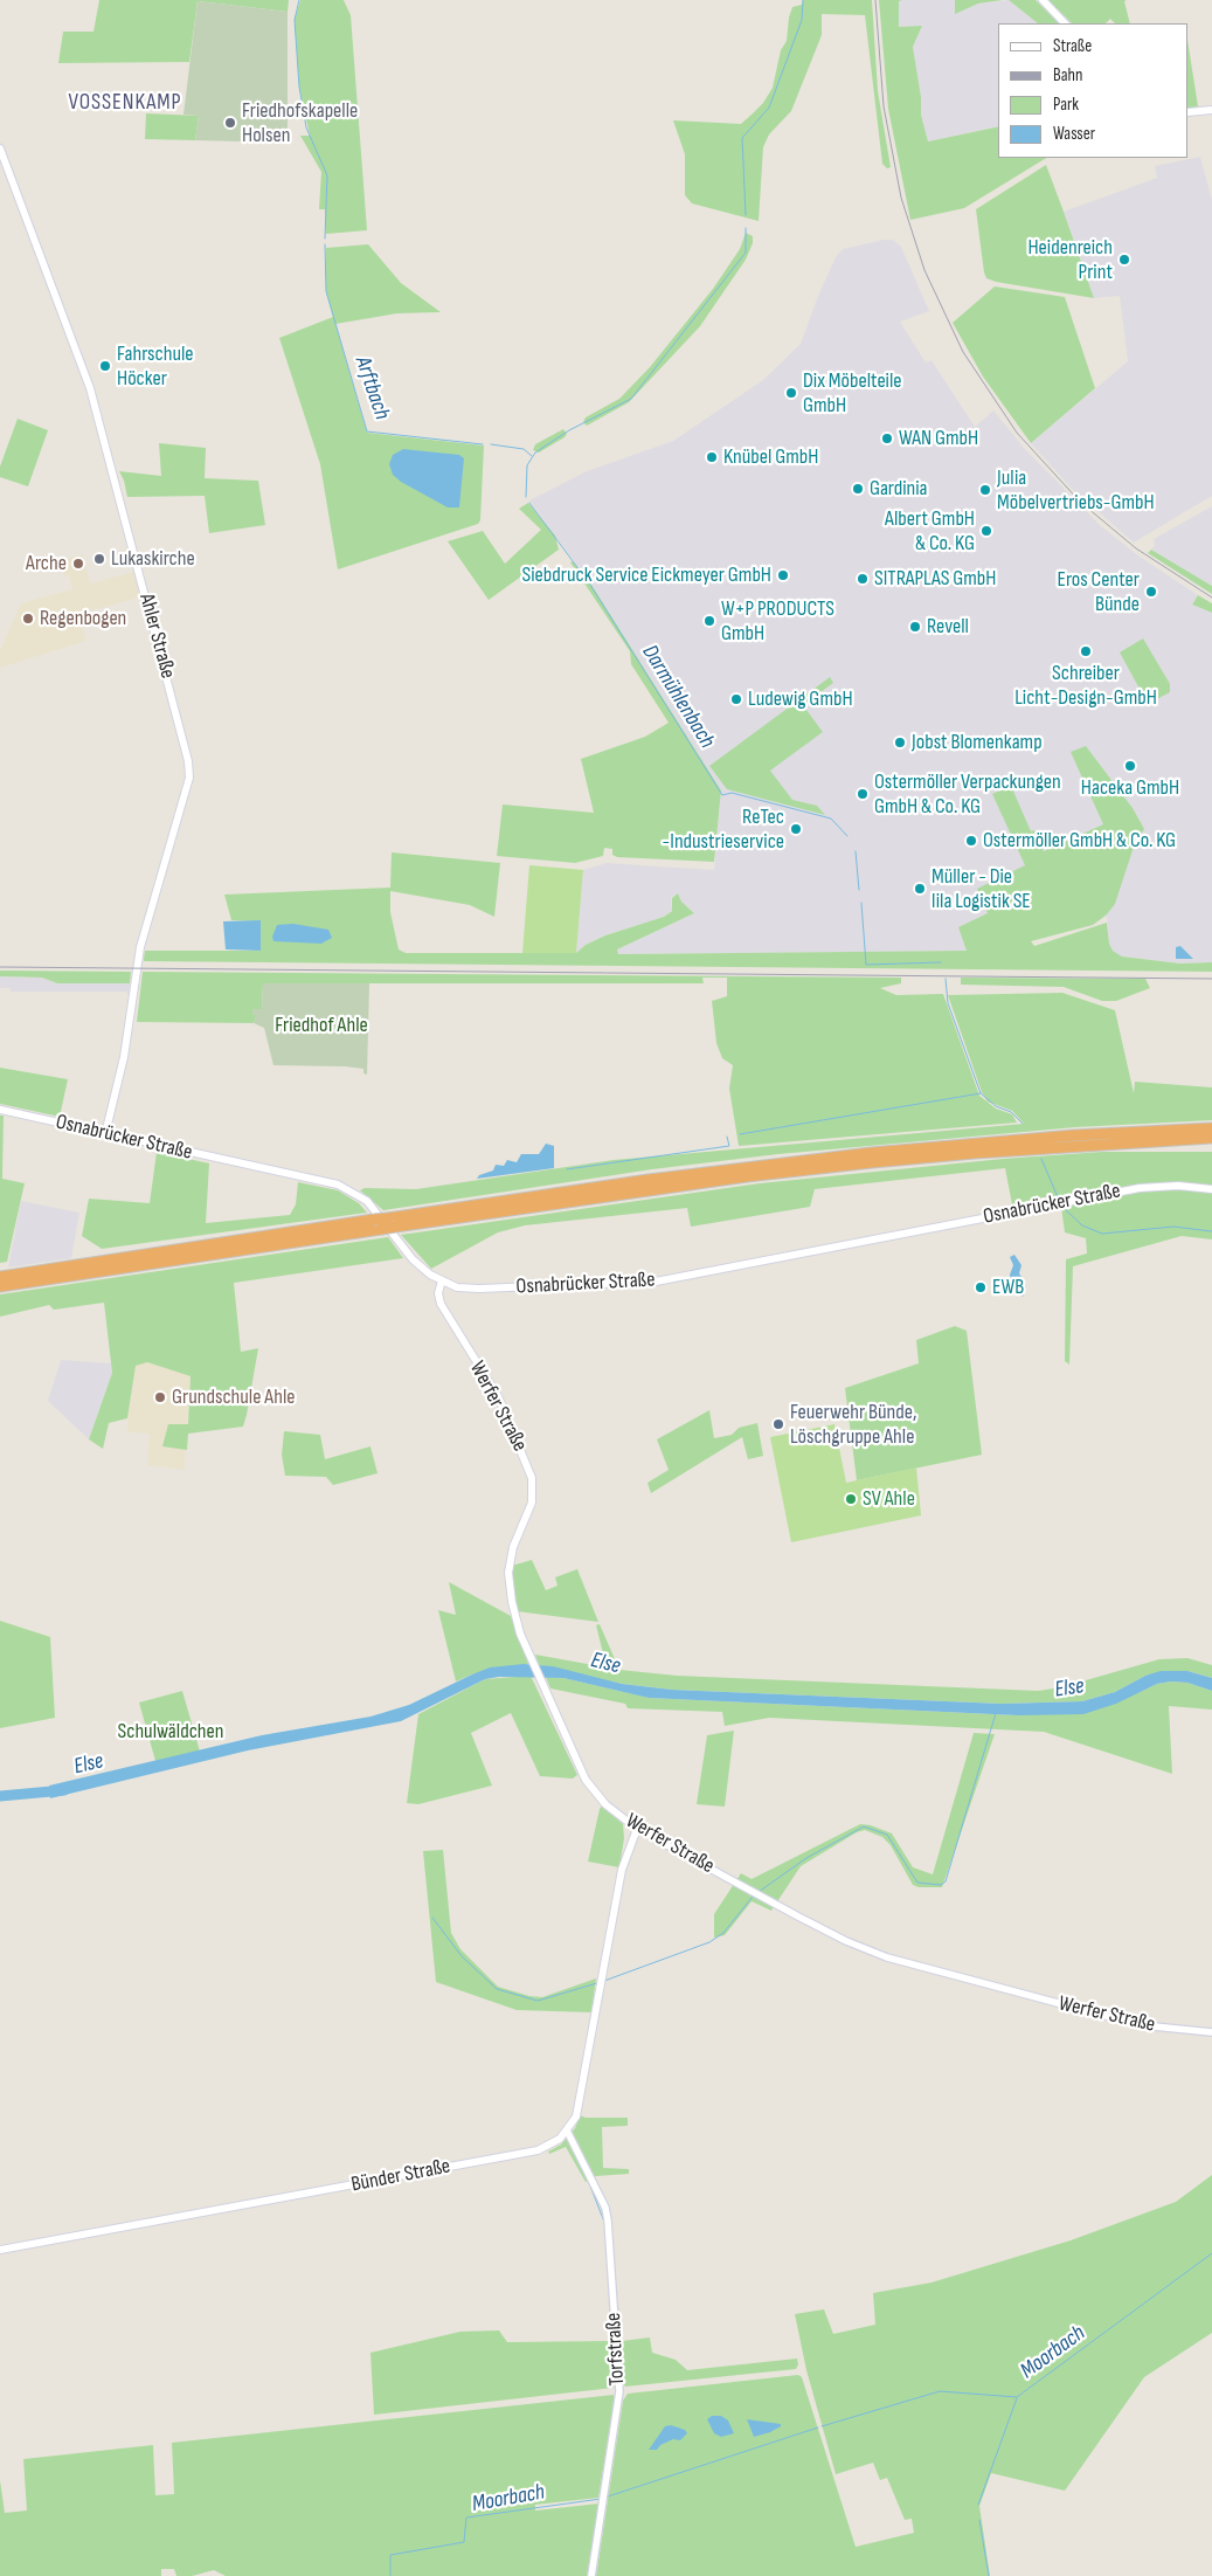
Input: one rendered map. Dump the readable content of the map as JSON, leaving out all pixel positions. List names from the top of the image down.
{
  "streets": {
    "main road": [
      "Ahler Straße",
      "Osnabrücker Straße",
      "Werfer Straße",
      "Bünder Straße"
    ],
    "street": ["Torfstraße"]
  },
  "crossings": [
    ["Ahler Straße", "Osnabrücker Straße"],
    ["Osnabrücker Straße", "Werfer Straße"],
    ["Bünder Straße", "Torfstraße"]
  ],
  "districts": ["VOSSENKAMP"],
  "water": [
    "Arftbach",
    "Darmühlenbach",
    "Else",
    "Moorbach"
  ],
  "parks": ["Friedhof Ahle", "Schulwäldchen"],
  "places": [
    "Friedhofskapelle Holsen",
    "Heidenreich Print",
    "Fahrschule Höcker",
    "Dix Möbelteile GmbH",
    "WAN GmbH",
    "Knübel GmbH",
    "Gardinia",
    "Julia Möbelvertriebs-GmbH",
    "Albert GmbH & Co. KG",
    "Lukaskirche",
    "Arche",
    "Siebdruck Service Eickmeyer GmbH",
    "SITRAPLAS GmbH",
    "Eros Center Bünde",
    "Regenbogen",
    "W+P PRODUCTS GmbH",
    "Revell",
    "Schreiber Licht-Design-GmbH",
    "Ludewig GmbH",
    "Jobst Blomenkamp",
    "Haceka GmbH",
    "Ostermöller Verpackungen GmbH & Co. KG",
    "ReTec -Industrieservice",
    "Ostermöller GmbH & Co. KG",
    "Müller - Die lila Logistik SE",
    "EWB",
    "Grundschule Ahle",
    "Feuerwehr Bünde, Löschgruppe Ahle",
    "SV Ahle"
  ],
  "legend": [
    "Straße",
    "Bahn",
    "Park",
    "Wasser"
  ]
}
